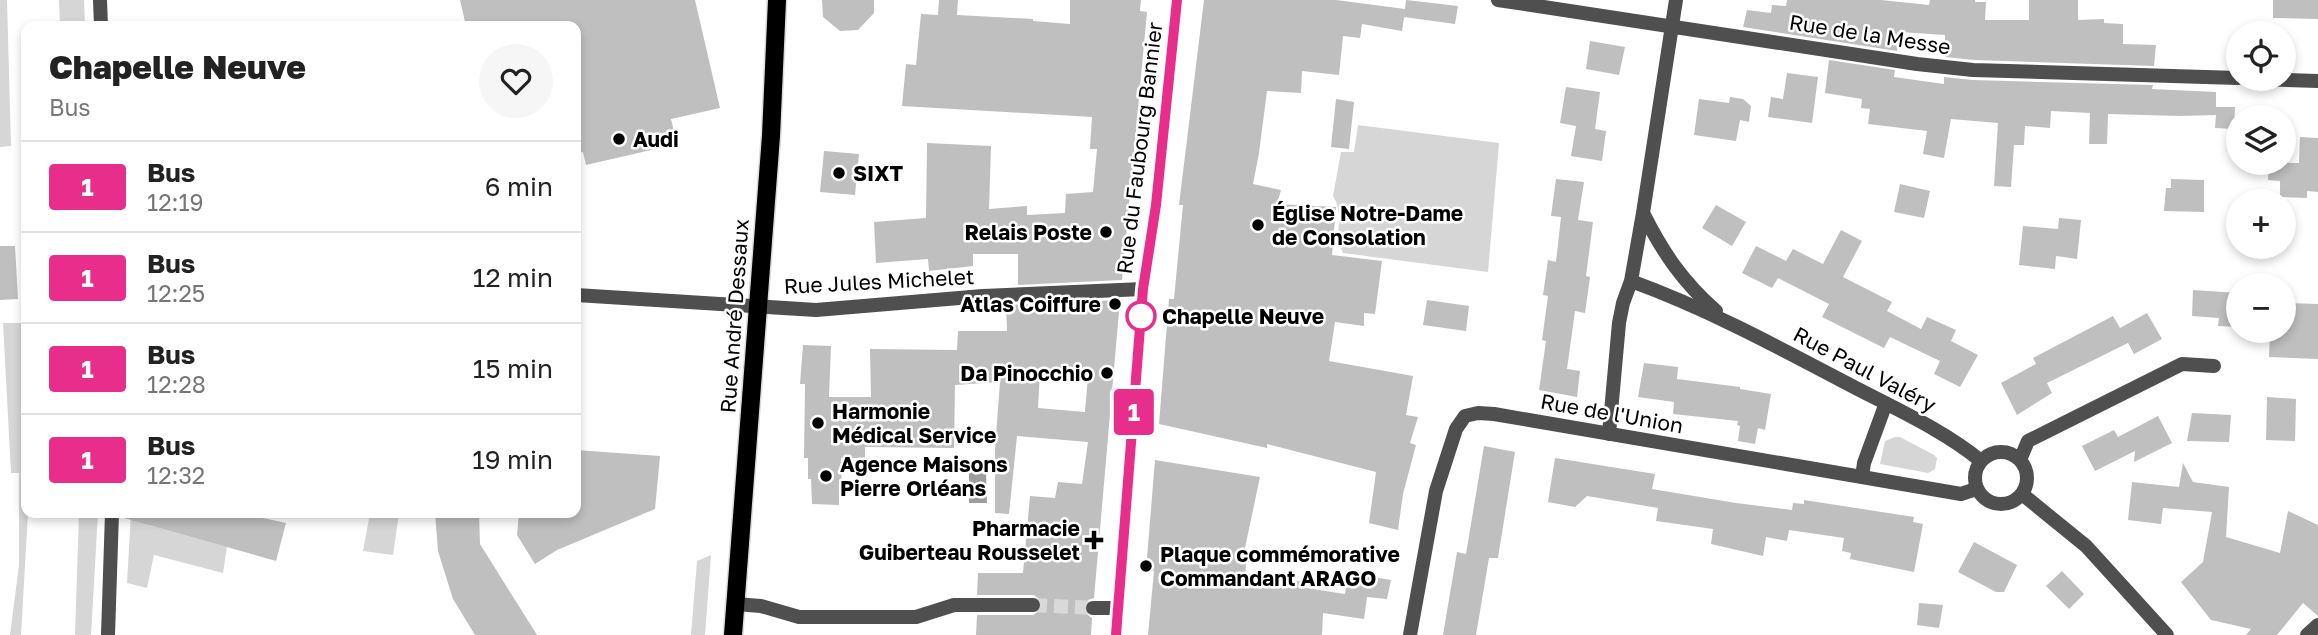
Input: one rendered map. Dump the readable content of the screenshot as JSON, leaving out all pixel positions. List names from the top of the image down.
{
  "streets": {
    "main road": ["Rue du Faubourg Bannier", "Rue André Dessaux"],
    "street": [
      "Rue de la Messe",
      "Rue Jules Michelet",
      "Rue Paul Valéry",
      "Rue de l'Union"
    ]
  },
  "crossings": [
    ["Rue du Faubourg Bannier", "Rue Jules Michelet"],
    ["Rue Jules Michelet", "Rue André Dessaux"],
    ["Rue Paul Valéry", "Rue de l'Union"]
  ],
  "places": {
    "other": [
      "Audi",
      "SIXT",
      "Église Notre-Dame de Consolation",
      "Relais Poste",
      "Atlas Coiffure",
      "Chapelle Neuve",
      "Da Pinocchio",
      "Harmonie Médical Service",
      "Agence Maisons Pierre Orléans",
      "Plaque commémorative Commandant ARAGO"
    ],
    "health": ["Pharmacie Guiberteau Rousselet"]
  },
  "lines": ["bus line 1"],
  "page": {
    "on_map": "1",
    "map_buttons": ["+", "−"],
    "heading": ["Chapelle Neuve", "Bus"],
    "list": [
      {
        "mark": "1",
        "name": "Bus",
        "note": "12:19",
        "value": "6 min"
      },
      {
        "mark": "1",
        "name": "Bus",
        "note": "12:25",
        "value": "12 min"
      },
      {
        "mark": "1",
        "name": "Bus",
        "note": "12:28",
        "value": "15 min"
      },
      {
        "mark": "1",
        "name": "Bus",
        "note": "12:32",
        "value": "19 min"
      }
    ]
  }
}
